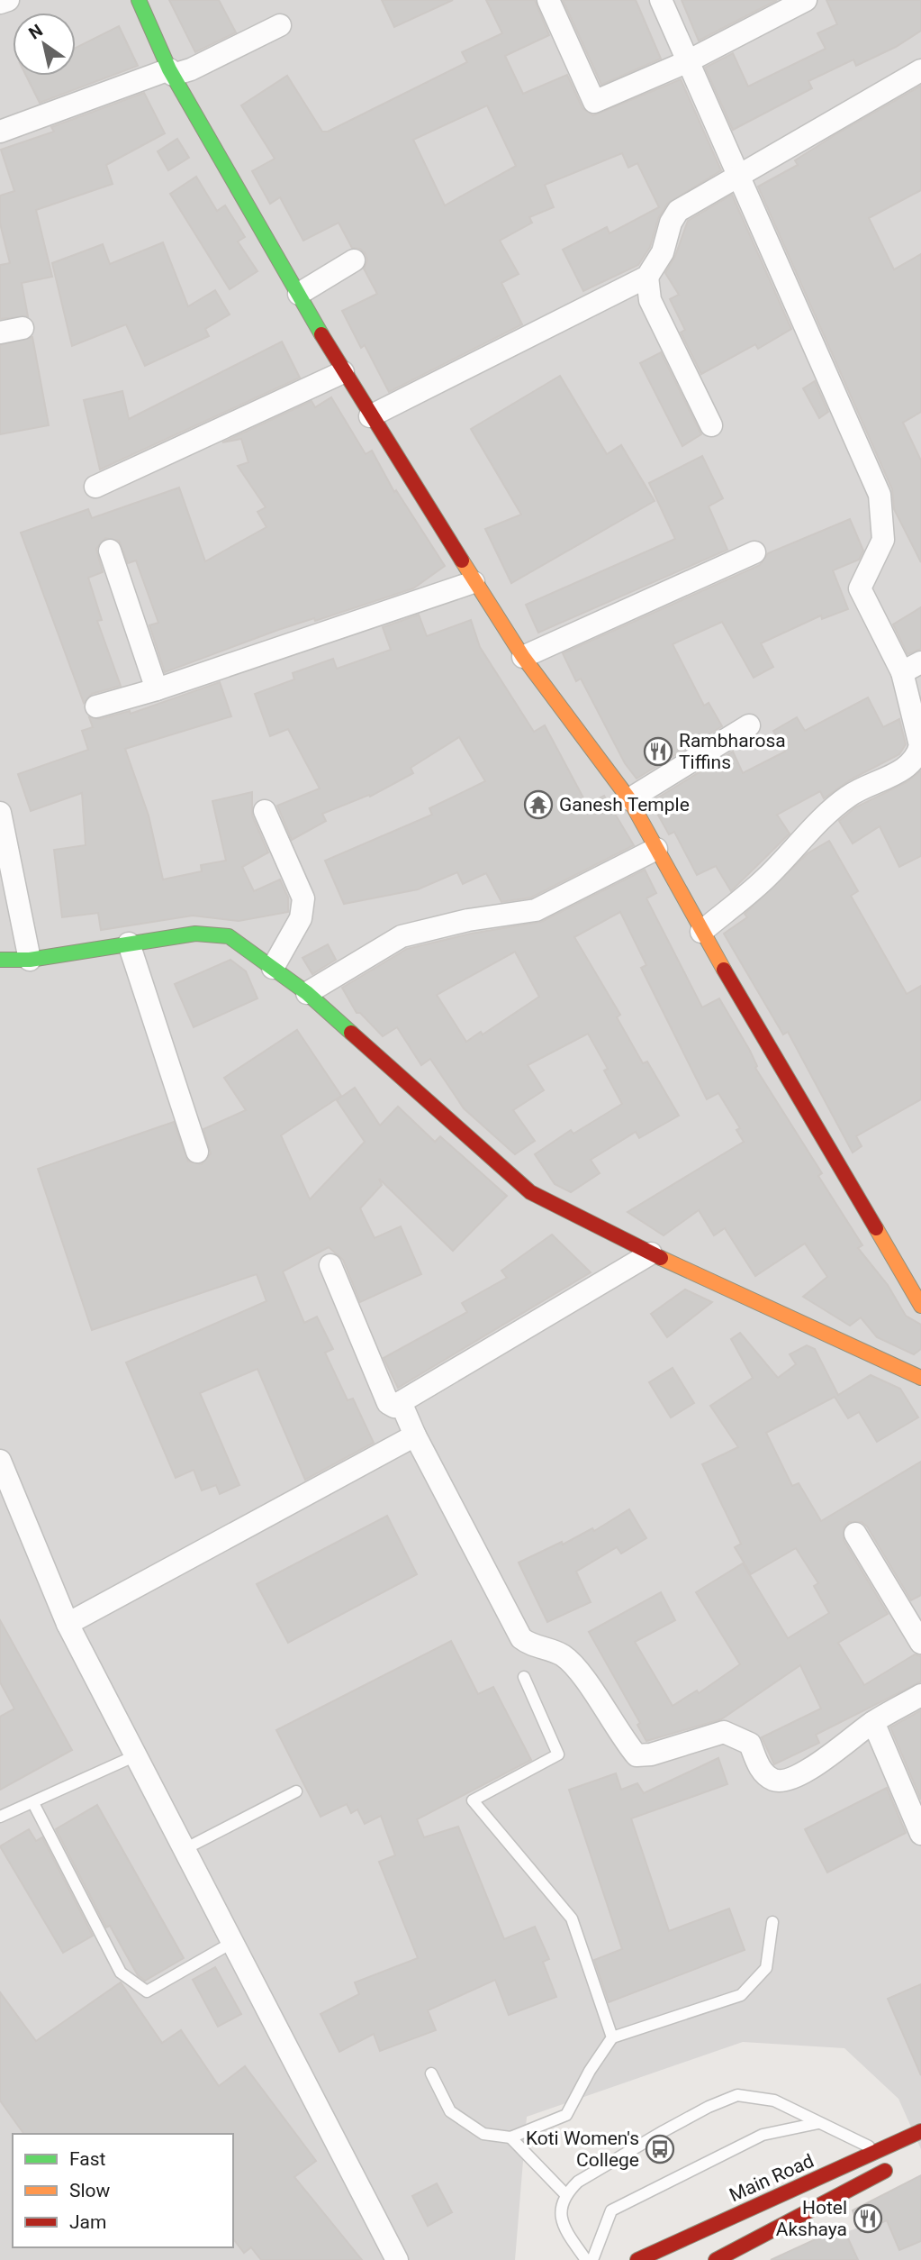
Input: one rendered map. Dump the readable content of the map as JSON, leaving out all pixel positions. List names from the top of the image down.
{
  "streets": {
    "street": ["Main Road"]
  },
  "places": {
    "restaurant": ["Rambharosa Tiffins", "Hotel Akshaya"],
    "temple": ["Ganesh Temple"],
    "bus stop": ["Koti Women's College"]
  },
  "legend": ["Fast", "Slow", "Jam"],
  "north": "top left"
}
